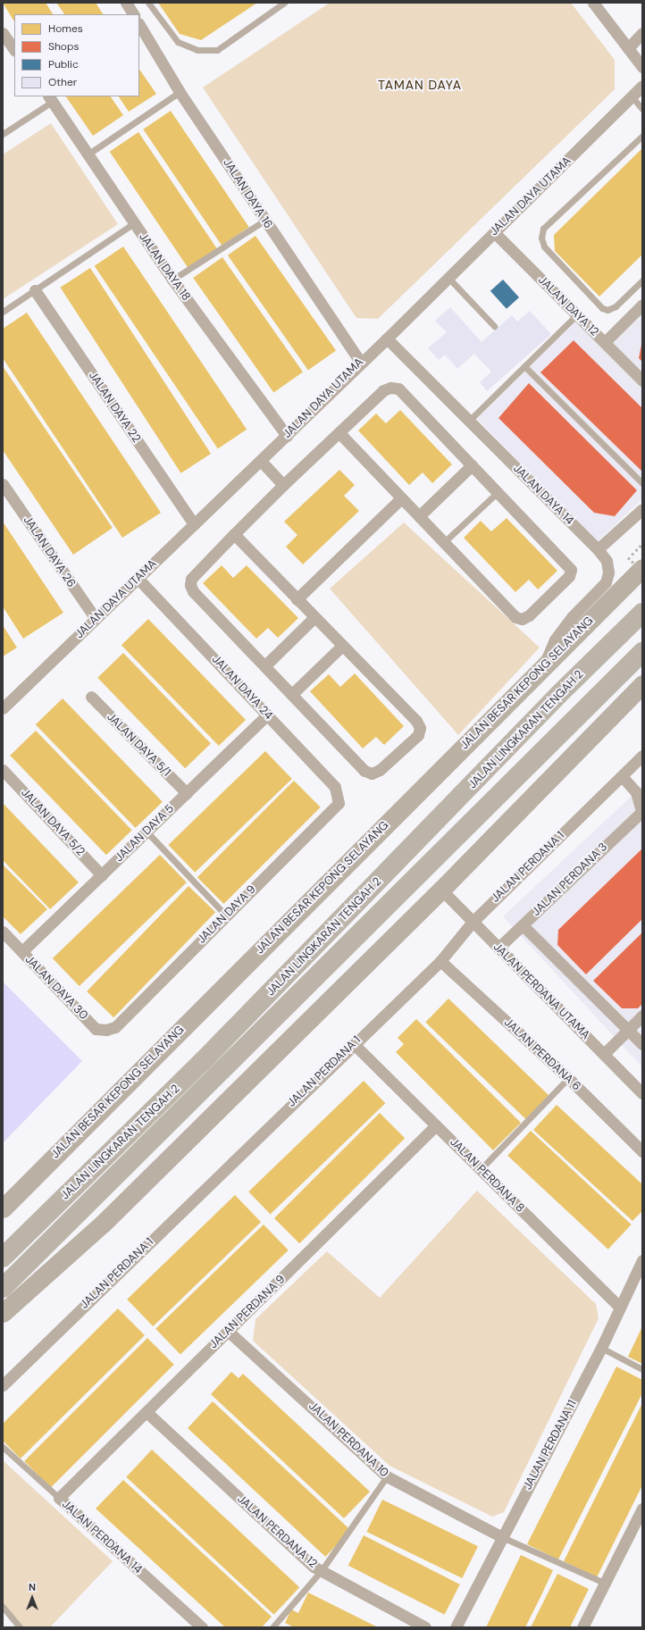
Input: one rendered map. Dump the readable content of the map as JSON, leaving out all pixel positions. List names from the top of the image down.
{
  "streets": {
    "highway": ["JALAN LINGKARAN TENGAH 2"],
    "main road": ["JALAN BESAR KEPONG SELAYANG"],
    "street": [
      "JALAN DAYA 16",
      "JALAN DAYA UTAMA",
      "JALAN DAYA 18",
      "JALAN DAYA 12",
      "JALAN DAYA 22",
      "JALAN DAYA 14",
      "JALAN DAYA 26",
      "JALAN DAYA 24",
      "JALAN DAYA 5/1",
      "JALAN DAYA 5/2",
      "JALAN DAYA 5",
      "JALAN PERDANA 1",
      "JALAN PERDANA 3",
      "JALAN DAYA 9",
      "JALAN DAYA 30",
      "JALAN PERDANA UTAMA",
      "JALAN PERDANA 6",
      "JALAN PERDANA 8",
      "JALAN PERDANA 9",
      "JALAN PERDANA 10",
      "JALAN PERDANA 11",
      "JALAN PERDANA 12",
      "JALAN PERDANA 14"
    ]
  },
  "crossings": [
    ["JALAN DAYA 16", "JALAN DAYA UTAMA"],
    ["JALAN DAYA UTAMA", "JALAN DAYA 18"],
    ["JALAN DAYA UTAMA", "JALAN DAYA 12"],
    ["JALAN DAYA UTAMA", "JALAN DAYA 22"],
    ["JALAN DAYA UTAMA", "JALAN DAYA 14"],
    ["JALAN DAYA UTAMA", "JALAN DAYA 26"],
    ["JALAN DAYA UTAMA", "JALAN DAYA 24"],
    ["JALAN DAYA 14", "JALAN BESAR KEPONG SELAYANG"],
    ["JALAN DAYA 24", "JALAN DAYA 5"],
    ["JALAN DAYA 24", "JALAN DAYA 9"],
    ["JALAN DAYA 5/1", "JALAN DAYA 5"],
    ["JALAN DAYA 5/2", "JALAN DAYA 5"],
    ["JALAN DAYA 5", "JALAN DAYA 30"],
    ["JALAN PERDANA 1", "JALAN PERDANA UTAMA"],
    ["JALAN PERDANA 1", "JALAN PERDANA 6"],
    ["JALAN PERDANA 1", "JALAN PERDANA 8"],
    ["JALAN PERDANA 3", "JALAN PERDANA UTAMA"],
    ["JALAN DAYA 9", "JALAN DAYA 30"],
    ["JALAN PERDANA 8", "JALAN PERDANA 9"],
    ["JALAN PERDANA 8", "JALAN PERDANA 11"],
    ["JALAN PERDANA 9", "JALAN PERDANA 10"],
    ["JALAN PERDANA 9", "JALAN PERDANA 12"],
    ["JALAN PERDANA 9", "JALAN PERDANA 14"],
    ["JALAN PERDANA 10", "JALAN PERDANA 11"]
  ],
  "districts": ["TAMAN DAYA"],
  "legend": [
    "Homes",
    "Shops",
    "Public",
    "Other"
  ],
  "north": "top"
}
